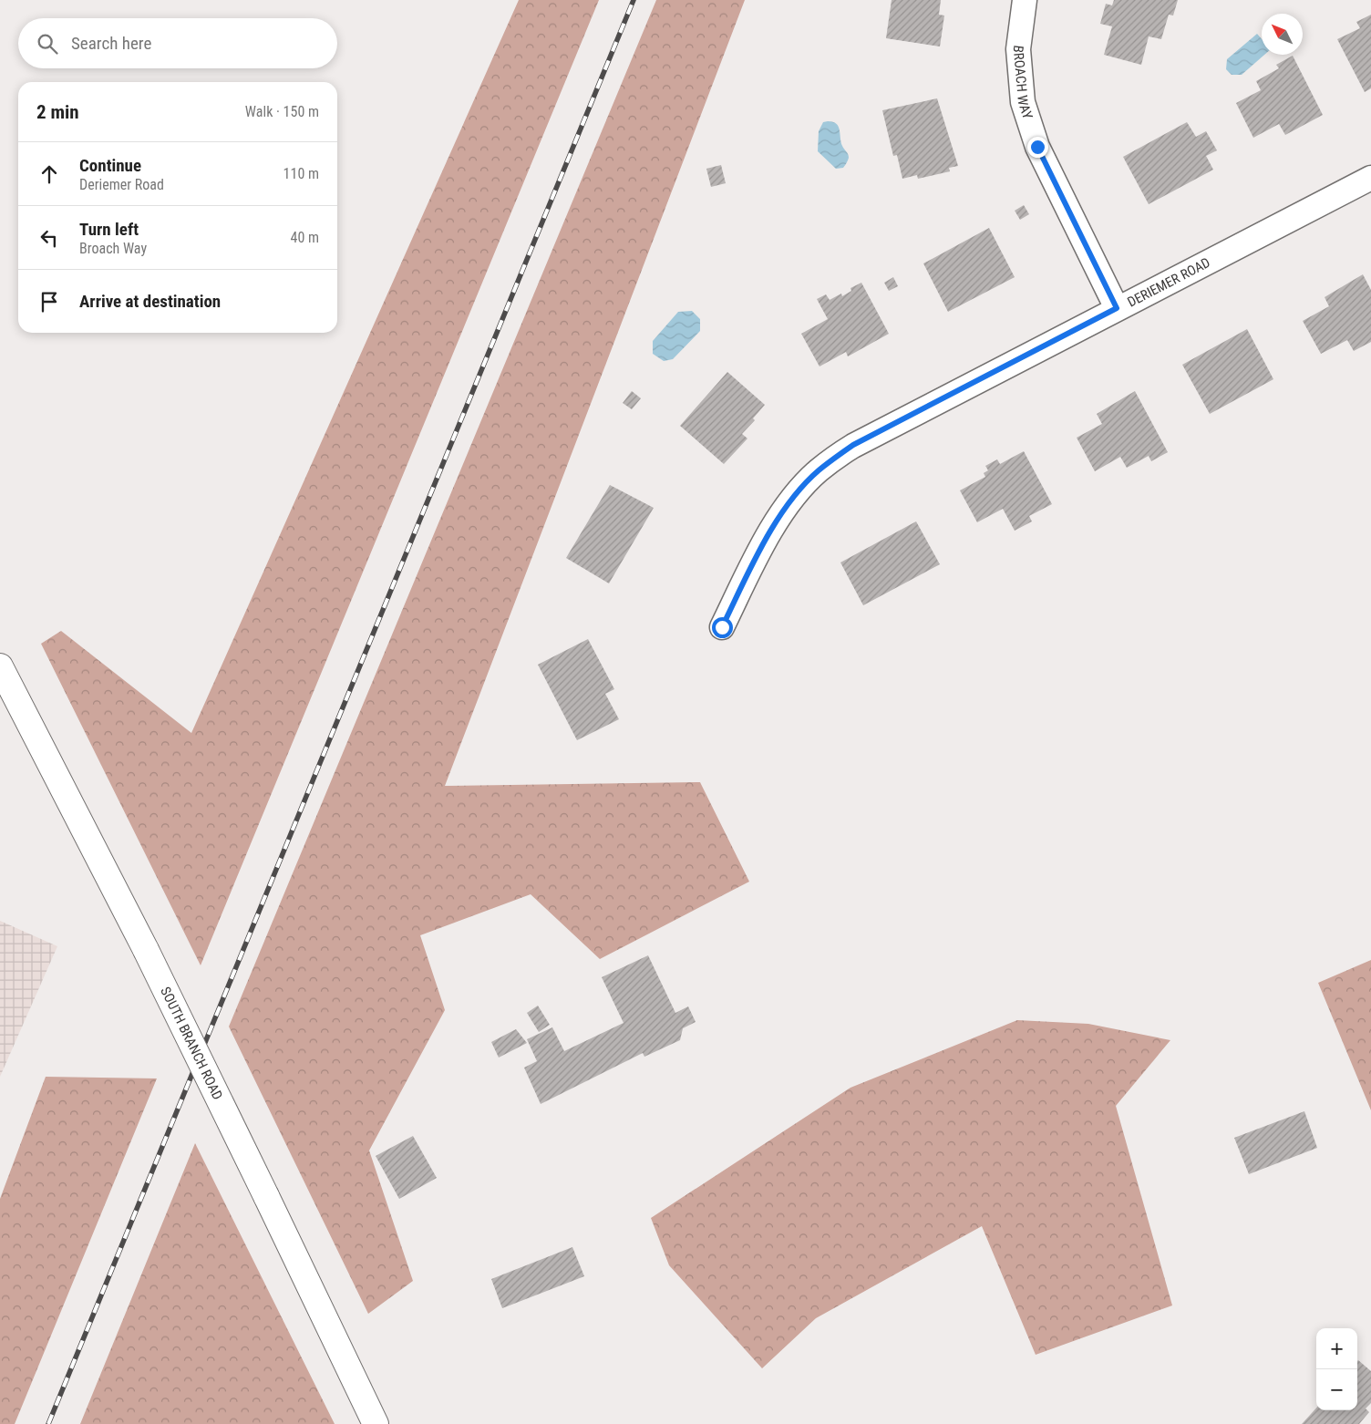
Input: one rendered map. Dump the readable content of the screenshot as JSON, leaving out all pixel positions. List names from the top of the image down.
{
  "streets": {
    "street": ["BROACH WAY", "DERIEMER ROAD", "SOUTH BRANCH ROAD"]
  },
  "crossings": [
    ["BROACH WAY", "DERIEMER ROAD"]
  ],
  "north": "top left",
  "page": {
    "search": "Search here",
    "heading": ["2 min", "Walk · 150 m"],
    "list": [
      ["Continue", "Deriemer Road", "110 m"],
      ["Turn left", "Broach Way", "40 m"],
      "Arrive at destination"
    ],
    "map_buttons": ["+", "−"]
  }
}
